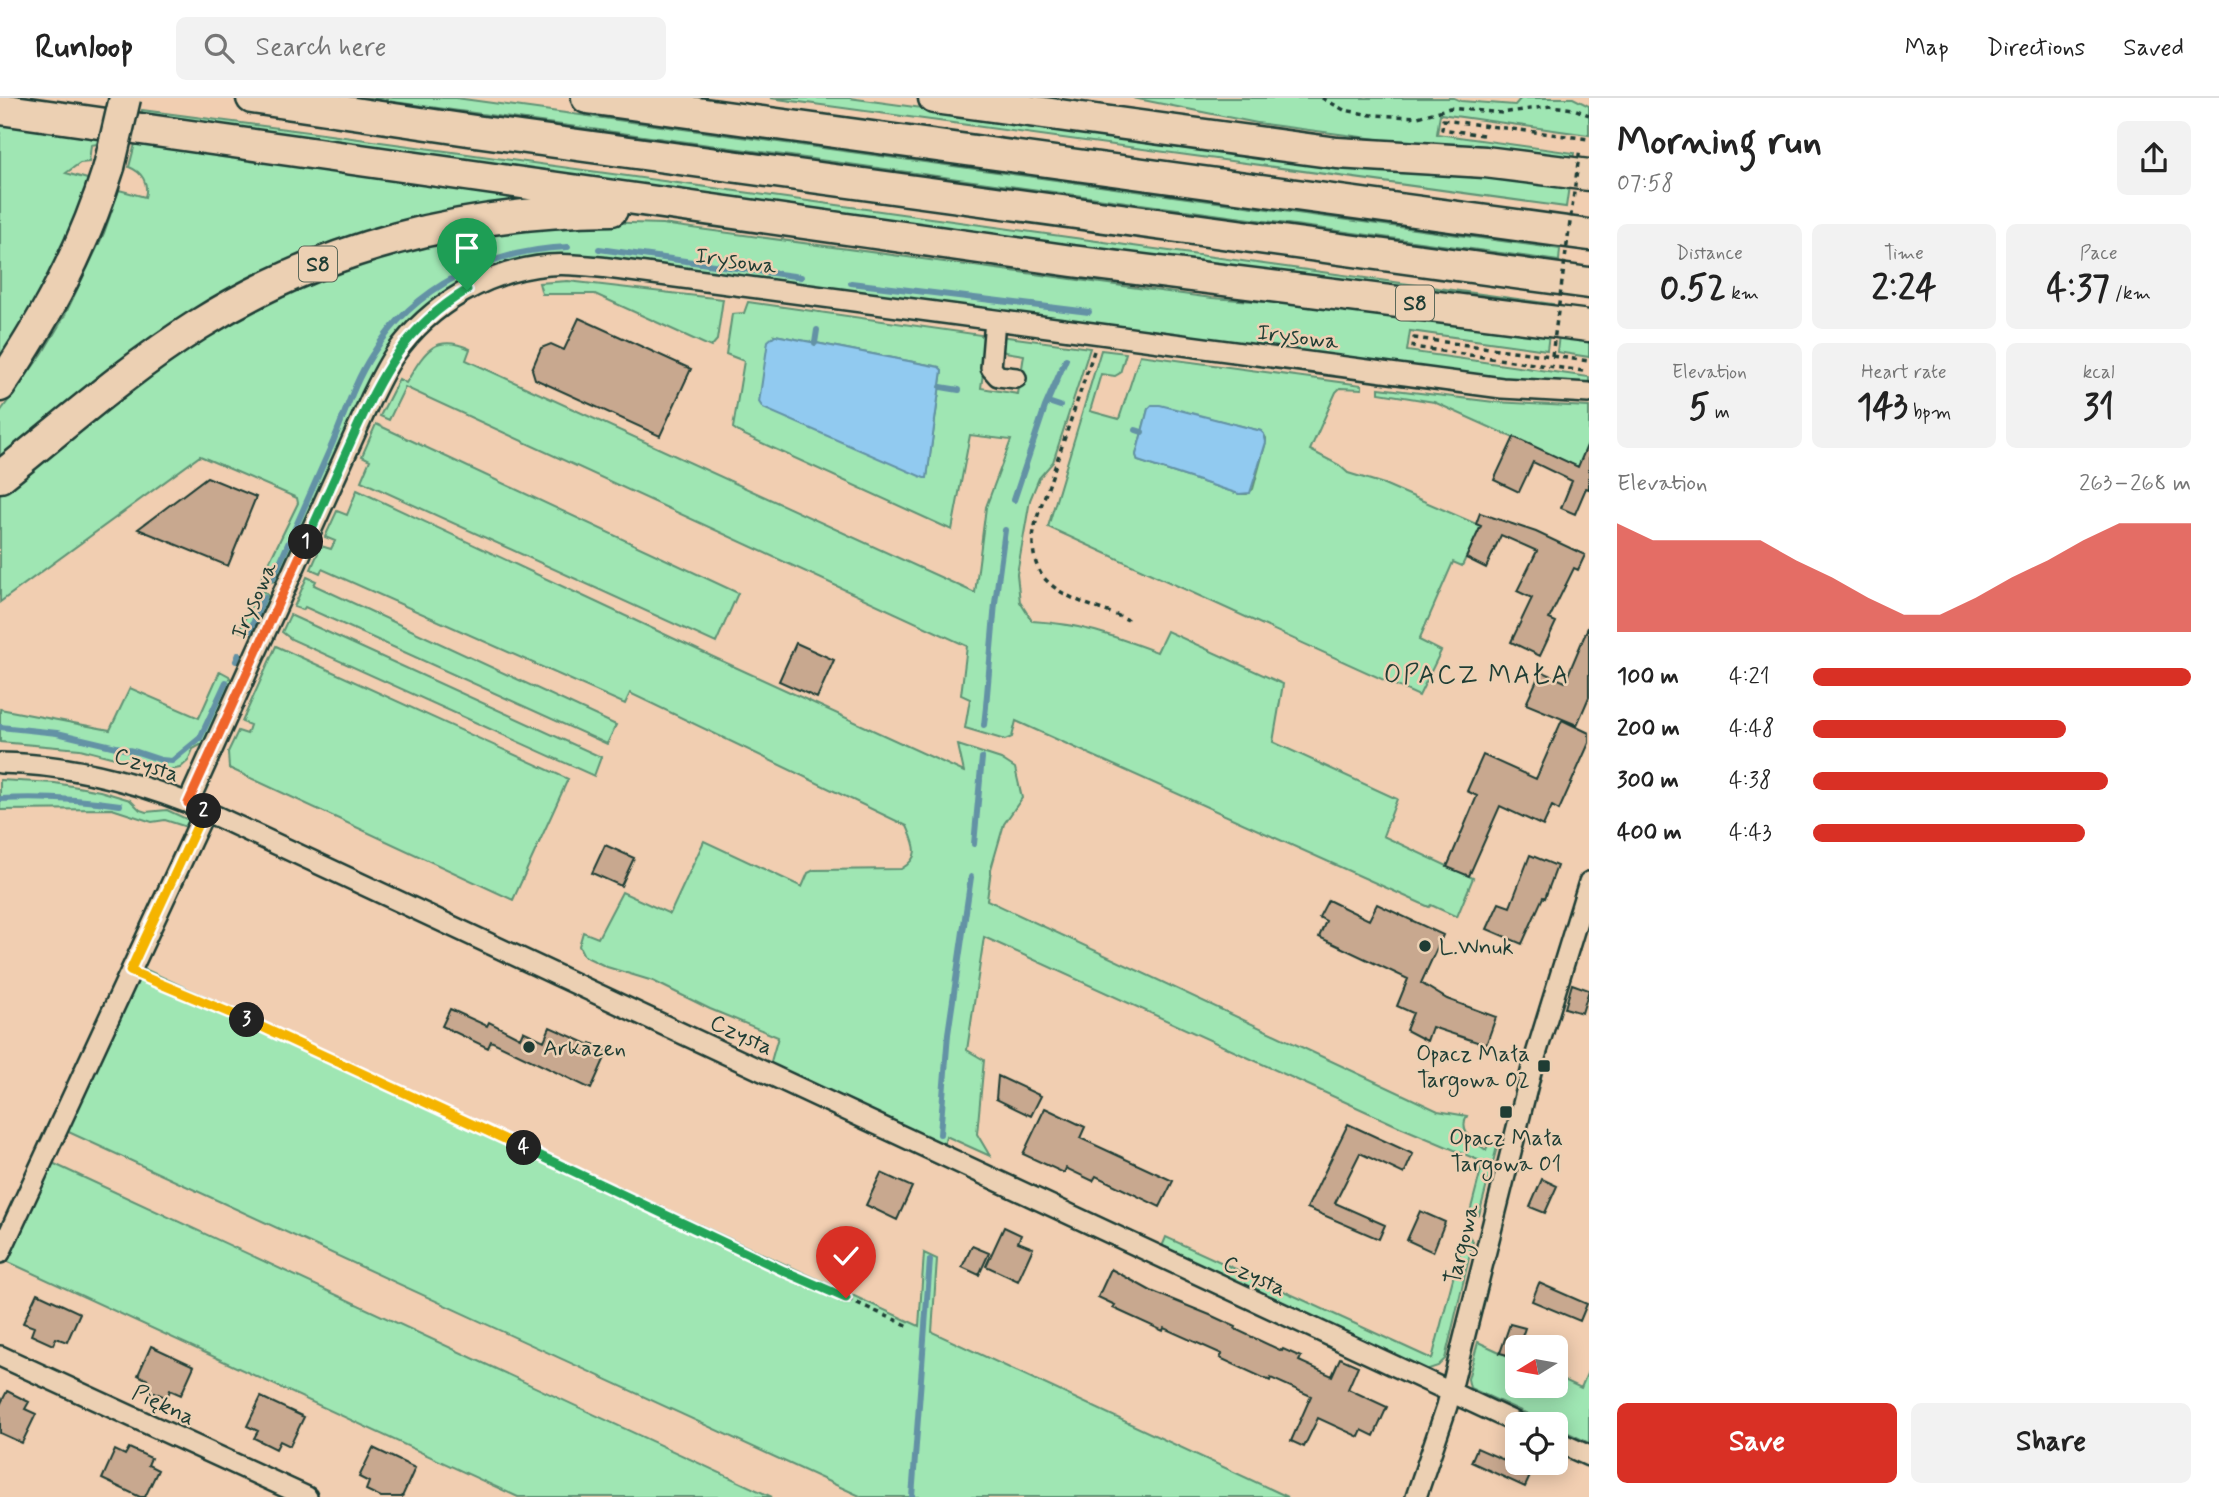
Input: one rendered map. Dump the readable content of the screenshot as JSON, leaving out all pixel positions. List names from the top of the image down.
{
  "streets": {
    "highway": ["S8"],
    "street": [
      "Irysowa",
      "Czysta",
      "Targowa",
      "Piękna"
    ]
  },
  "crossings": [
    ["Irysowa", "Czysta"],
    ["Czysta", "Targowa"]
  ],
  "districts": ["OPACZ MAŁA"],
  "places": {
    "other": ["L.Wnuk", "Arkazen"],
    "transit": ["Opacz Mała Targowa 02", "Opacz Mała Targowa 01"]
  },
  "north": "left",
  "page": {
    "header": "Runloop",
    "search": "Search here",
    "nav": ["Map", "Directions", "Saved"],
    "heading": ["Morning run", "07:58"],
    "stats": [
      ["Distance", "0.52 km"],
      ["Time", "2:24"],
      ["Pace", "4:37 /km"],
      ["Elevation", "5 m"],
      ["Heart rate", "143 bpm"],
      ["kcal", "31"]
    ],
    "chart": ["Elevation", "263–268 m"],
    "pins": [
      "1",
      "2",
      "3",
      "4"
    ],
    "list": [
      {
        "name": "100 m",
        "note": "4:21"
      },
      {
        "name": "200 m",
        "note": "4:48"
      },
      {
        "name": "300 m",
        "note": "4:38"
      },
      {
        "name": "400 m",
        "note": "4:43"
      }
    ],
    "buttons": ["Save", "Share"]
  }
}
